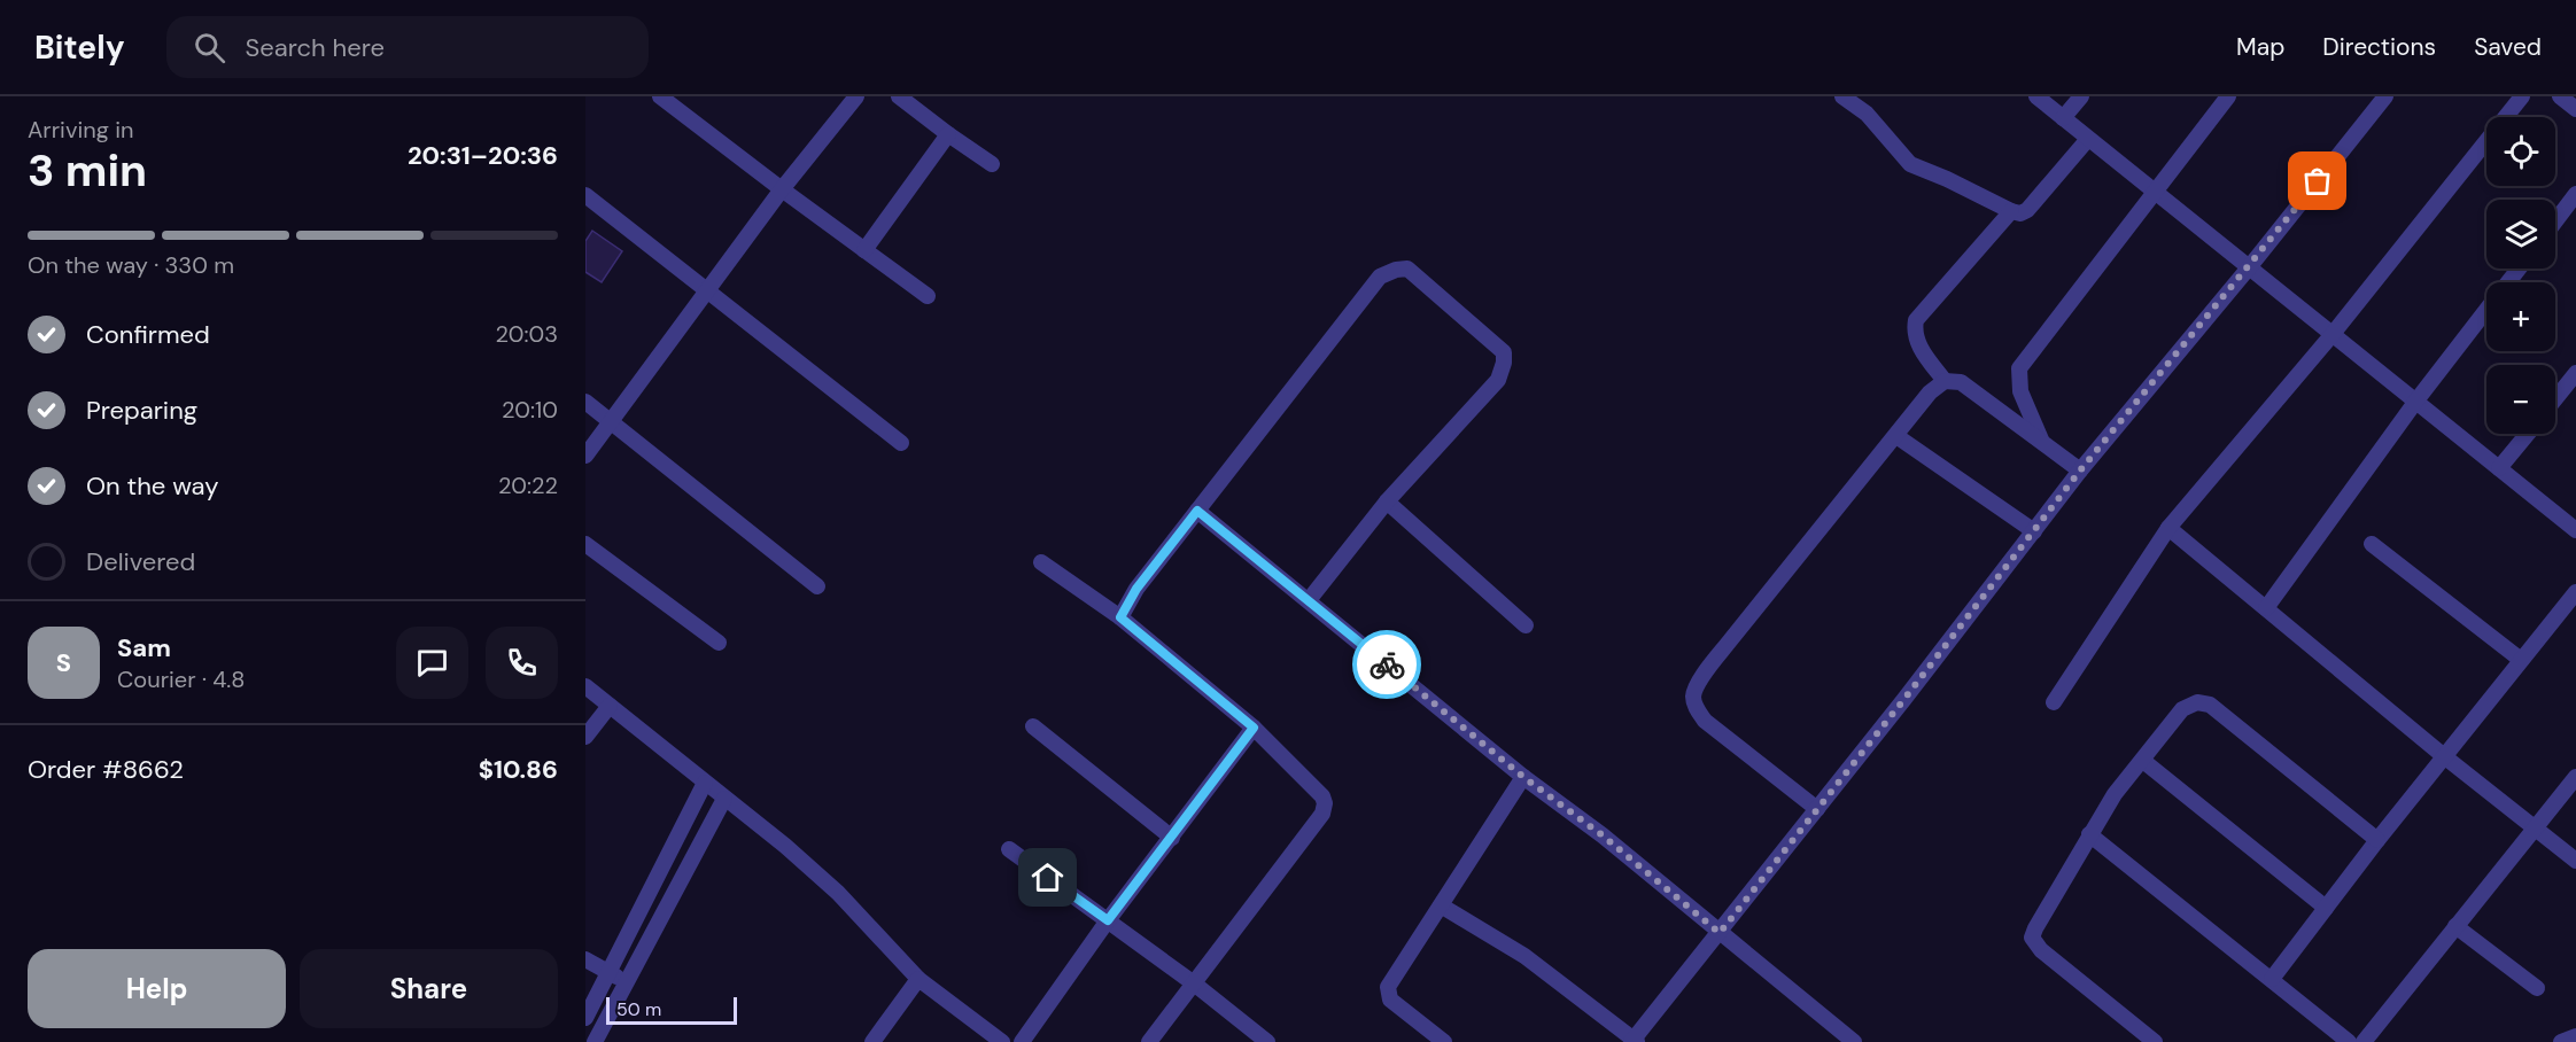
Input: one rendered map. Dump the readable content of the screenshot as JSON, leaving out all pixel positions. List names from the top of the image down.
{
  "scale_bar": "50 m",
  "page": {
    "header": "Bitely",
    "search": "Search here",
    "nav": ["Map", "Directions", "Saved"],
    "heading": ["3 min", "Arriving in", "20:31–20:36"],
    "panel": [
      "Sam",
      "Courier · 4.8",
      "Order #8662",
      "$10.86"
    ],
    "map_buttons": ["+", "−"],
    "bar": "On the way · 330 m",
    "list": [
      ["Confirmed", "20:03"],
      ["Preparing", "20:10"],
      ["On the way", "20:22"],
      "Delivered"
    ],
    "round": "S",
    "buttons": ["Help", "Share"],
    "scale": "50 m"
  }
}
